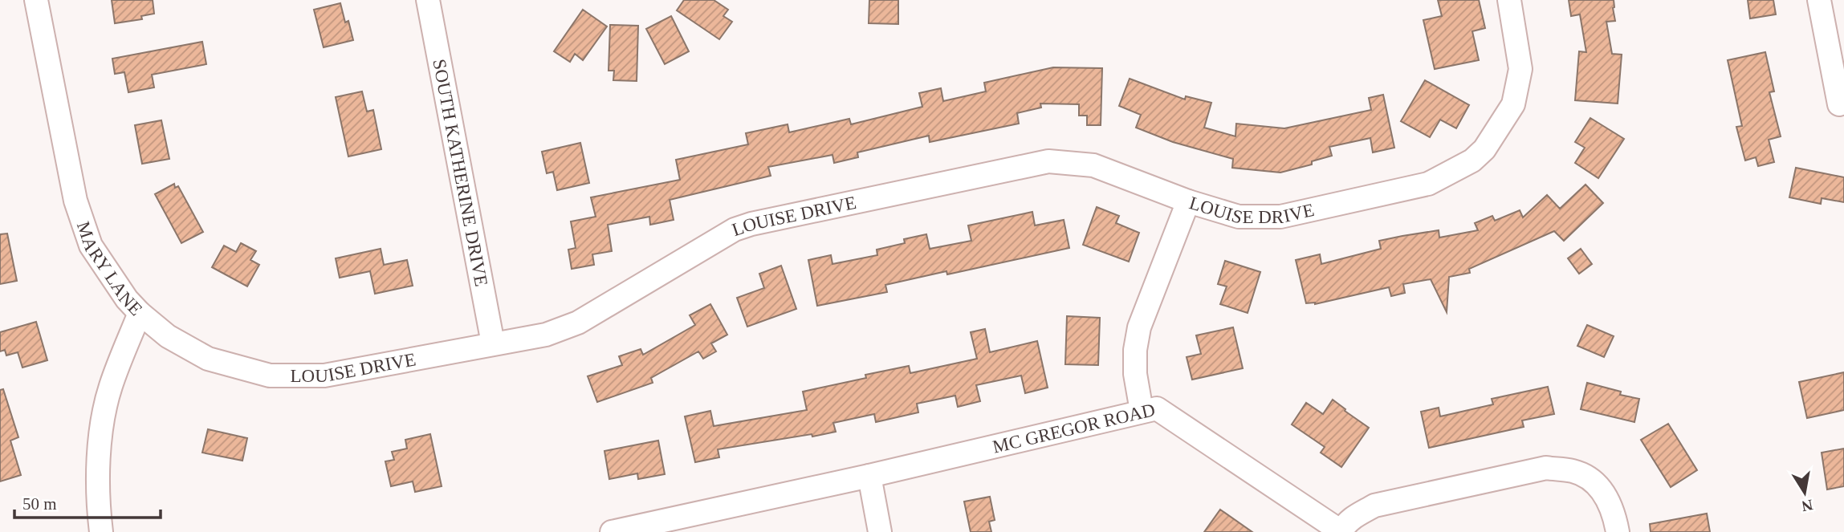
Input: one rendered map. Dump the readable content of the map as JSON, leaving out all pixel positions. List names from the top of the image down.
{
  "streets": {
    "street": [
      "SOUTH KATHERINE DRIVE",
      "LOUISE DRIVE",
      "MARY LANE",
      "MC GREGOR ROAD"
    ]
  },
  "crossings": [
    ["SOUTH KATHERINE DRIVE", "LOUISE DRIVE"],
    ["LOUISE DRIVE", "MARY LANE"]
  ],
  "scale_bar": "50 m",
  "north": "bottom"
}
